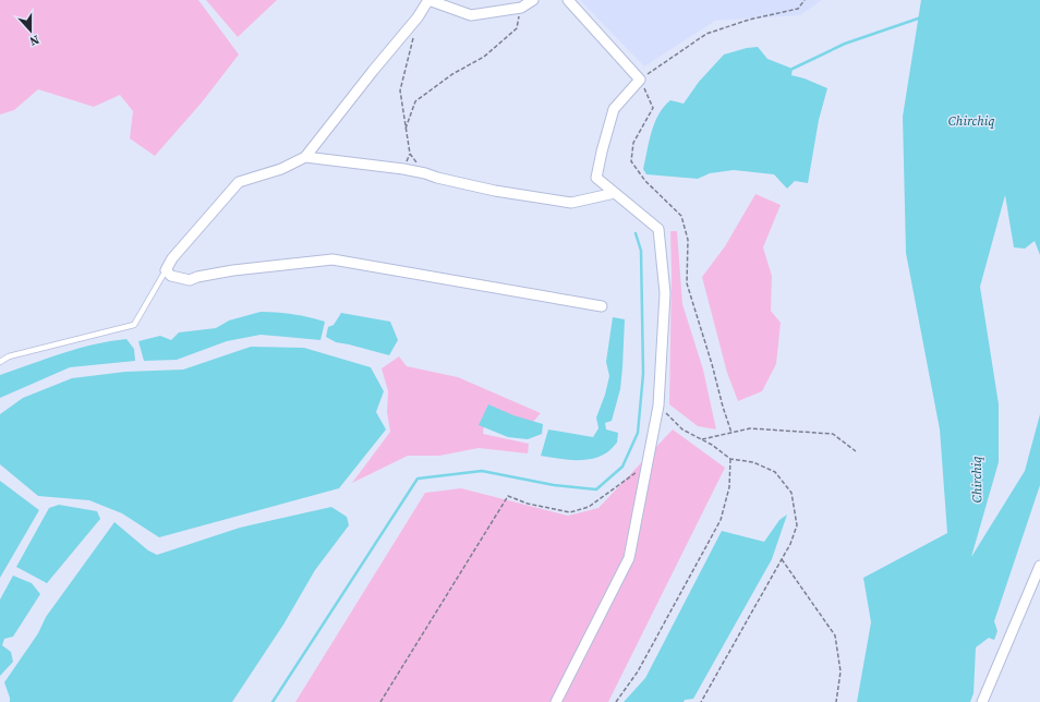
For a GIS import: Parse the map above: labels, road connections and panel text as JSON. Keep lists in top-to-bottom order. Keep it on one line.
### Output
{"water":["Chirchiq"],"north":"bottom"}
